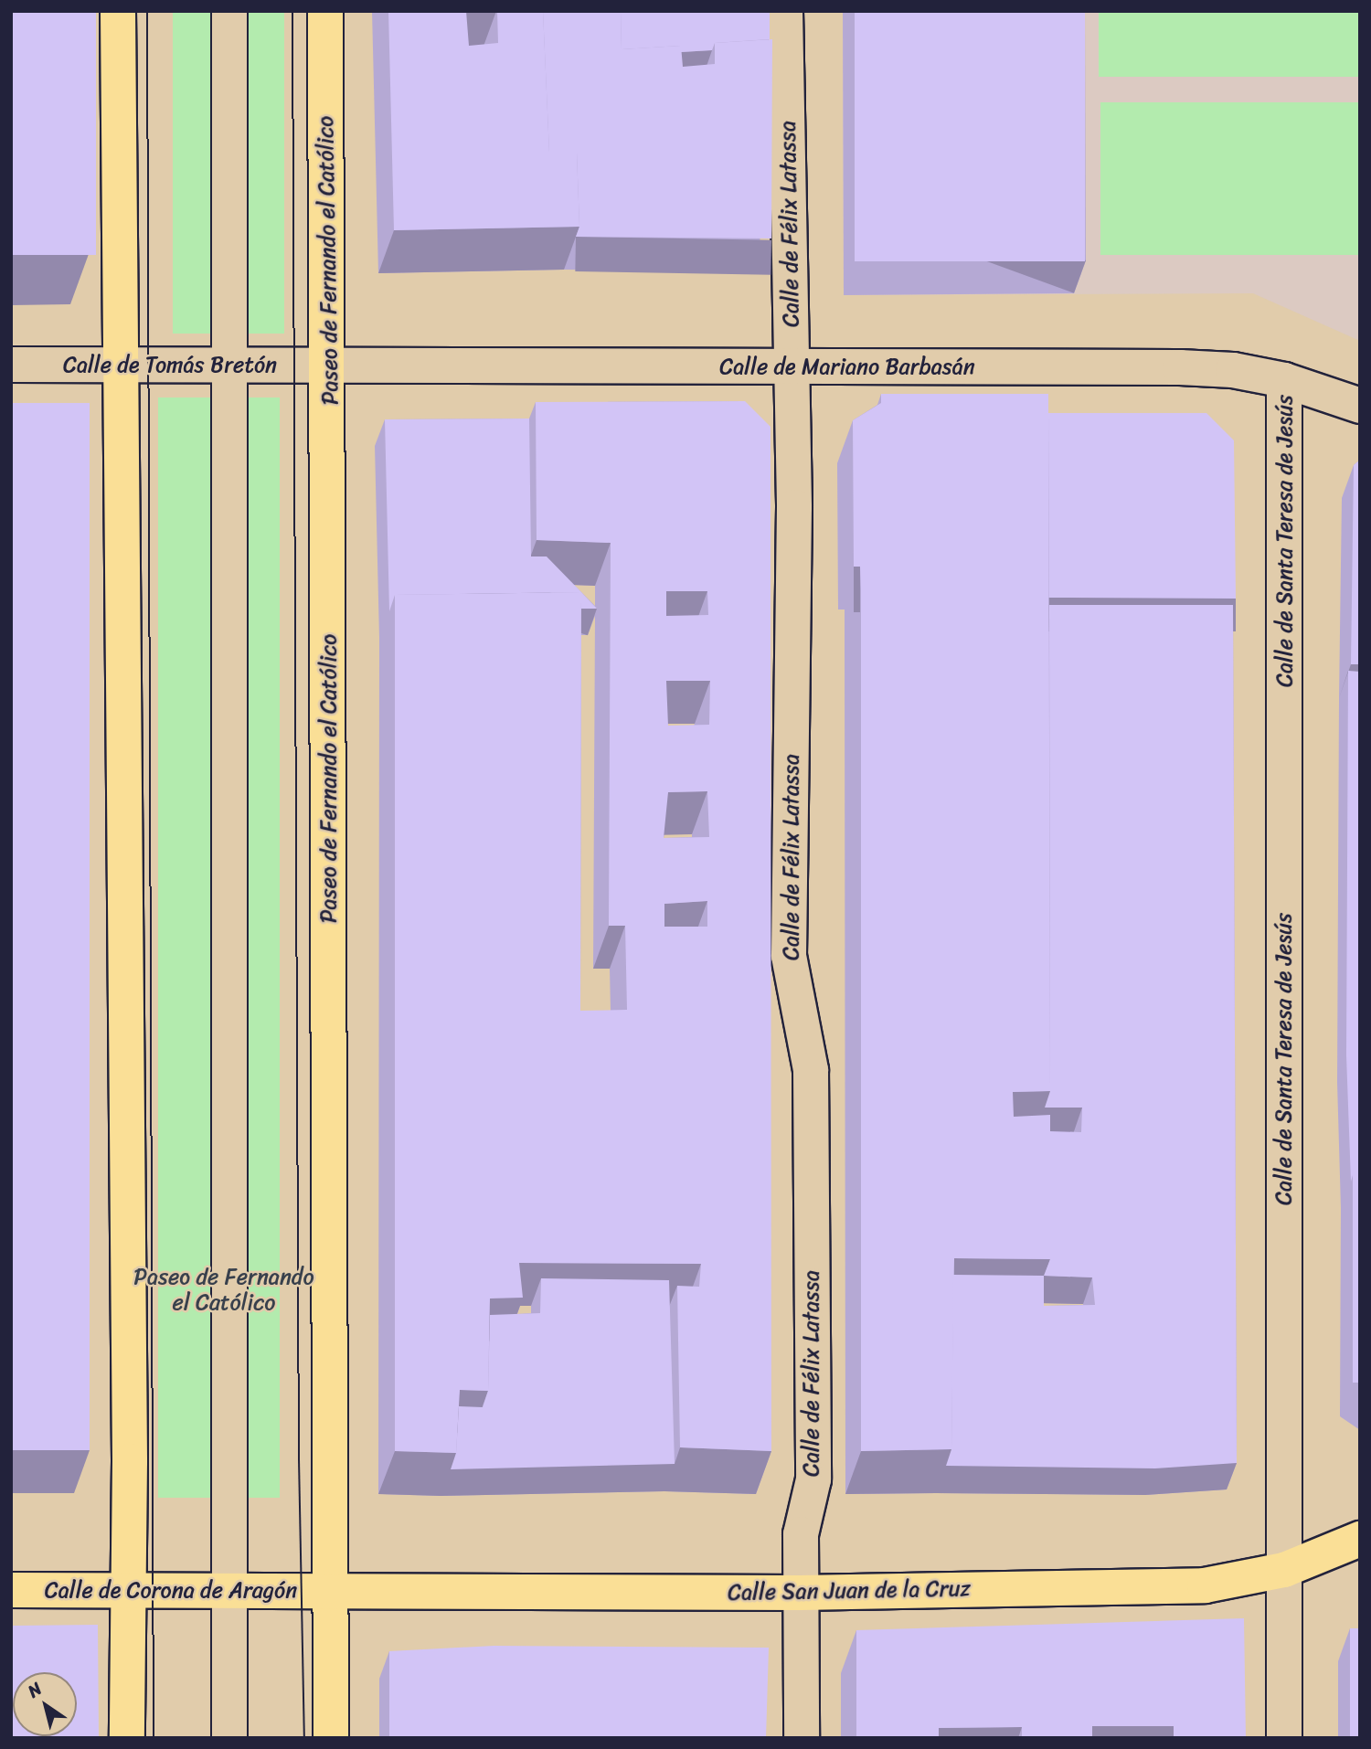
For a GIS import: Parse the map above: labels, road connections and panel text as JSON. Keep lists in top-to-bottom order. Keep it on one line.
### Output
{"streets":{"main road":["Paseo de Fernando el Católico","Calle de Corona de Aragón","Calle San Juan de la Cruz"],"street":["Calle de Félix Latassa","Calle de Tomás Bretón","Calle de Mariano Barbasán","Calle de Santa Teresa de Jesús"]},"crossings":[["Calle de Félix Latassa","Calle de Mariano Barbasán"],["Calle de Félix Latassa","Calle San Juan de la Cruz"],["Paseo de Fernando el Católico","Calle de Tomás Bretón"],["Paseo de Fernando el Católico","Calle de Mariano Barbasán"],["Paseo de Fernando el Católico","Calle de Corona de Aragón"],["Paseo de Fernando el Católico","Calle San Juan de la Cruz"],["Calle de Tomás Bretón","Calle de Mariano Barbasán"],["Calle de Mariano Barbasán","Calle de Santa Teresa de Jesús"],["Calle de Santa Teresa de Jesús","Calle San Juan de la Cruz"],["Calle de Corona de Aragón","Calle San Juan de la Cruz"]],"parks":["Paseo de Fernando el Católico"],"north":"top left"}
